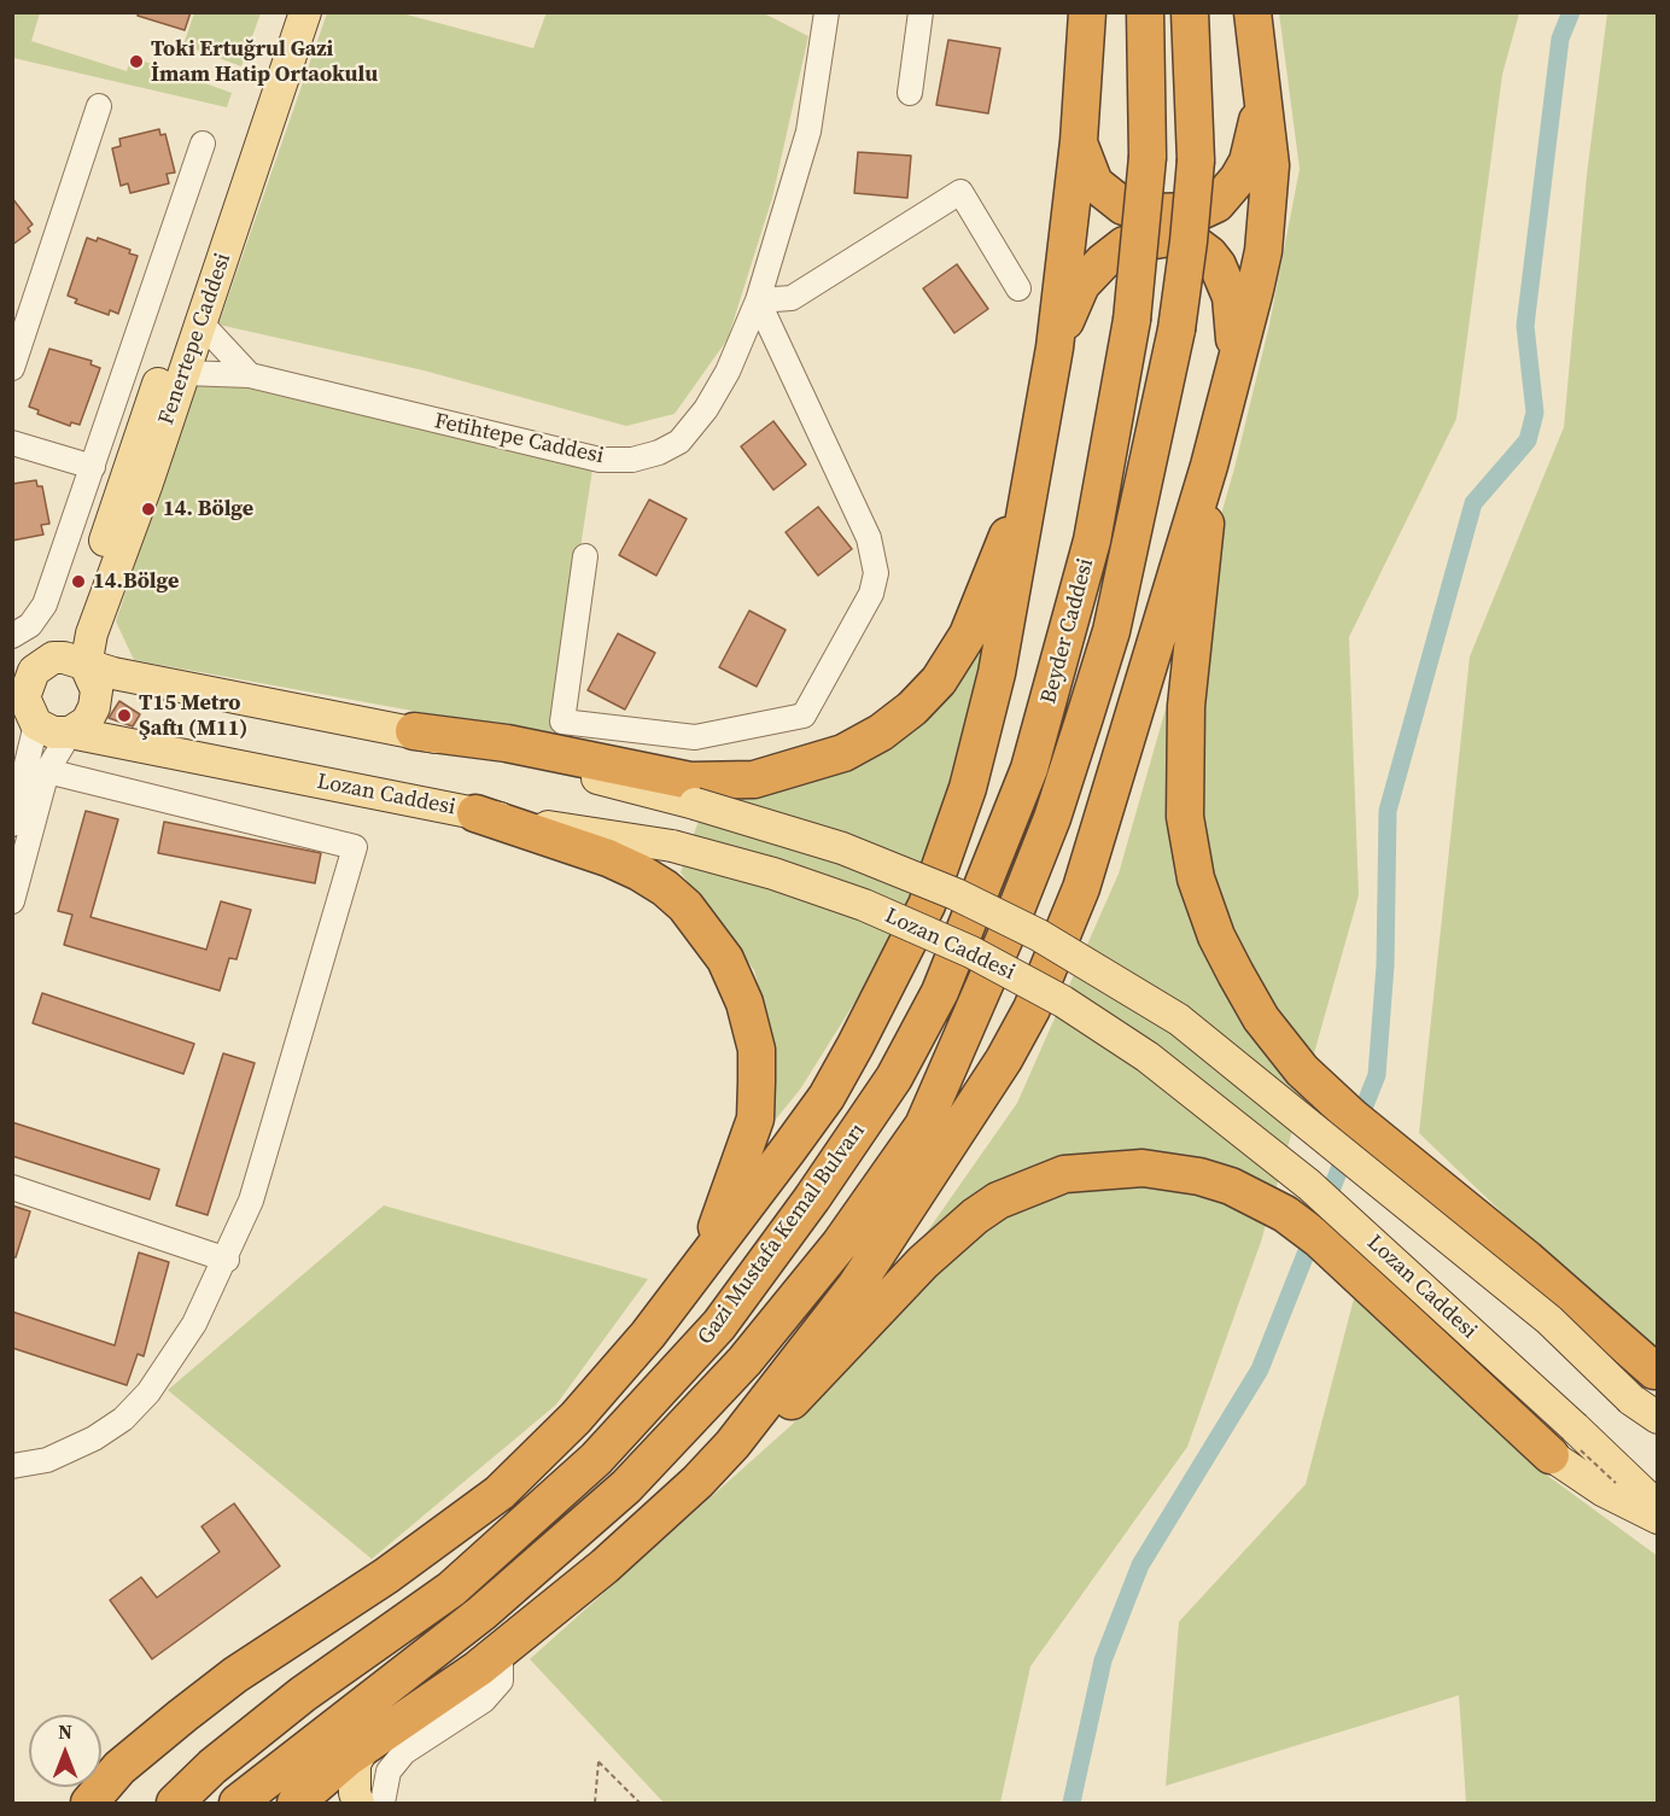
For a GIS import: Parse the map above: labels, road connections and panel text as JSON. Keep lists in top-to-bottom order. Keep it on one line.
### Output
{"streets":{"highway":["Beyder Caddesi","Gazi Mustafa Kemal Bulvarı"],"main road":["Fenertepe Caddesi","Lozan Caddesi"],"street":["Fetihtepe Caddesi"]},"crossings":[["Fenertepe Caddesi","Fetihtepe Caddesi"],["Fenertepe Caddesi","Lozan Caddesi"],["Beyder Caddesi","Gazi Mustafa Kemal Bulvarı"]],"places":["Toki Ertuğrul Gazi İmam Hatip Ortaokulu","14. Bölge","14.Bölge","T15 Metro Şaftı (M11)"],"north":"top"}
